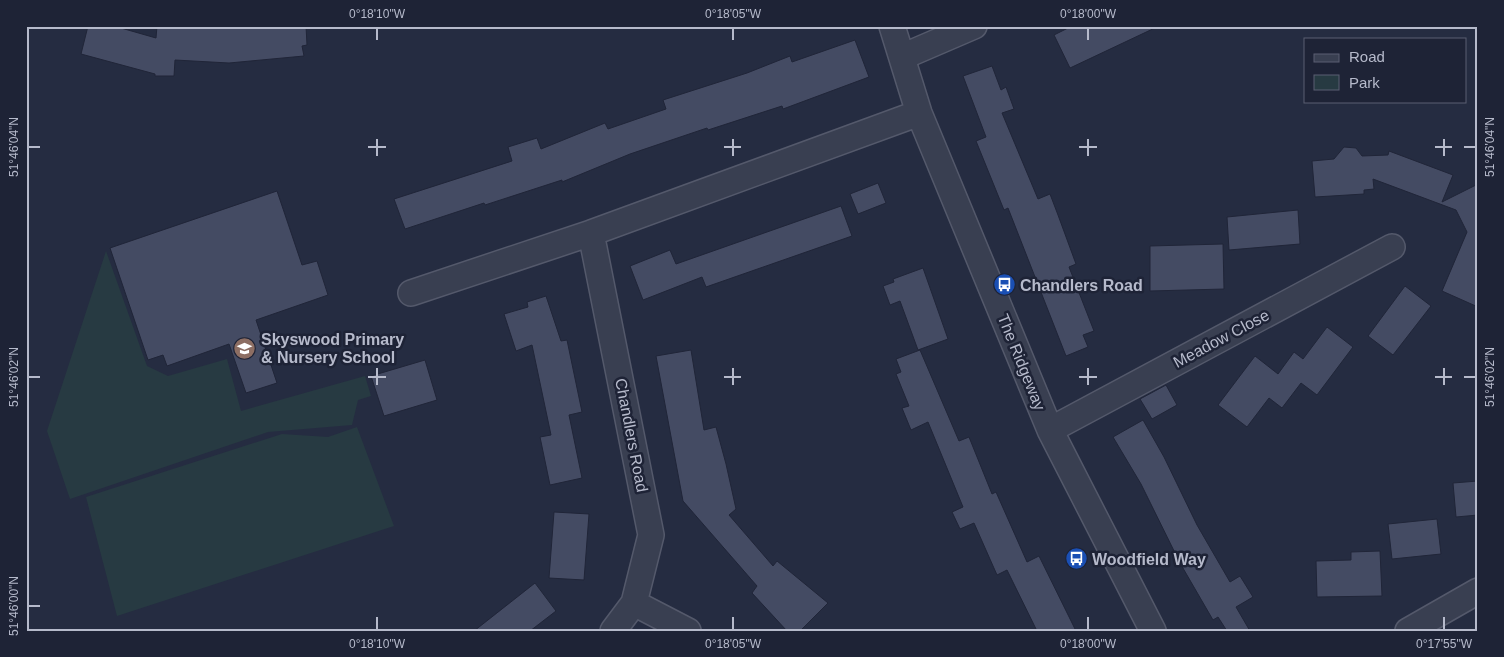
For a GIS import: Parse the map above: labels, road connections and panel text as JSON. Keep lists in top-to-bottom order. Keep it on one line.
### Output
{"streets":{"street":["Meadow Close","The Ridgeway","Chandlers Road"]},"crossings":[["Meadow Close","The Ridgeway"]],"places":{"bus stop":["Chandlers Road","Woodfield Way"],"school or university":["Skyswood Primary & Nursery School"]},"legend":["Road","Park"],"coordinates":["0°18'10\"W","0°18'05\"W","0°18'00\"W","51°46'04\"N","51°46'02\"N","51°46'00\"N","0°17'55\"W"]}
